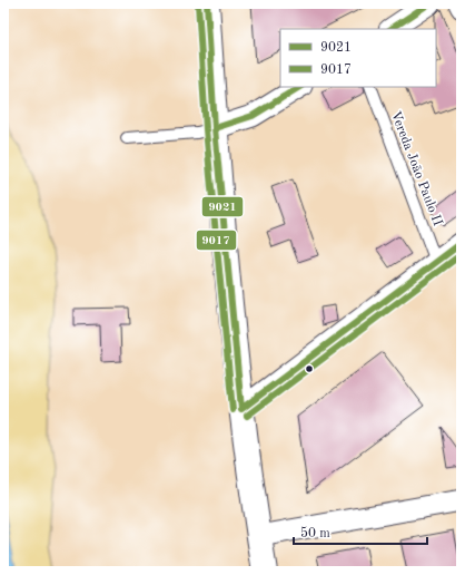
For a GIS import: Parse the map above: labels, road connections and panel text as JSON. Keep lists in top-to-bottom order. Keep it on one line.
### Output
{"streets":{"lane":["Vereda João Paulo II"]},"lines":["transit line 9021","transit line 9017"],"legend":["9021","9017"],"scale_bar":"50 m"}
